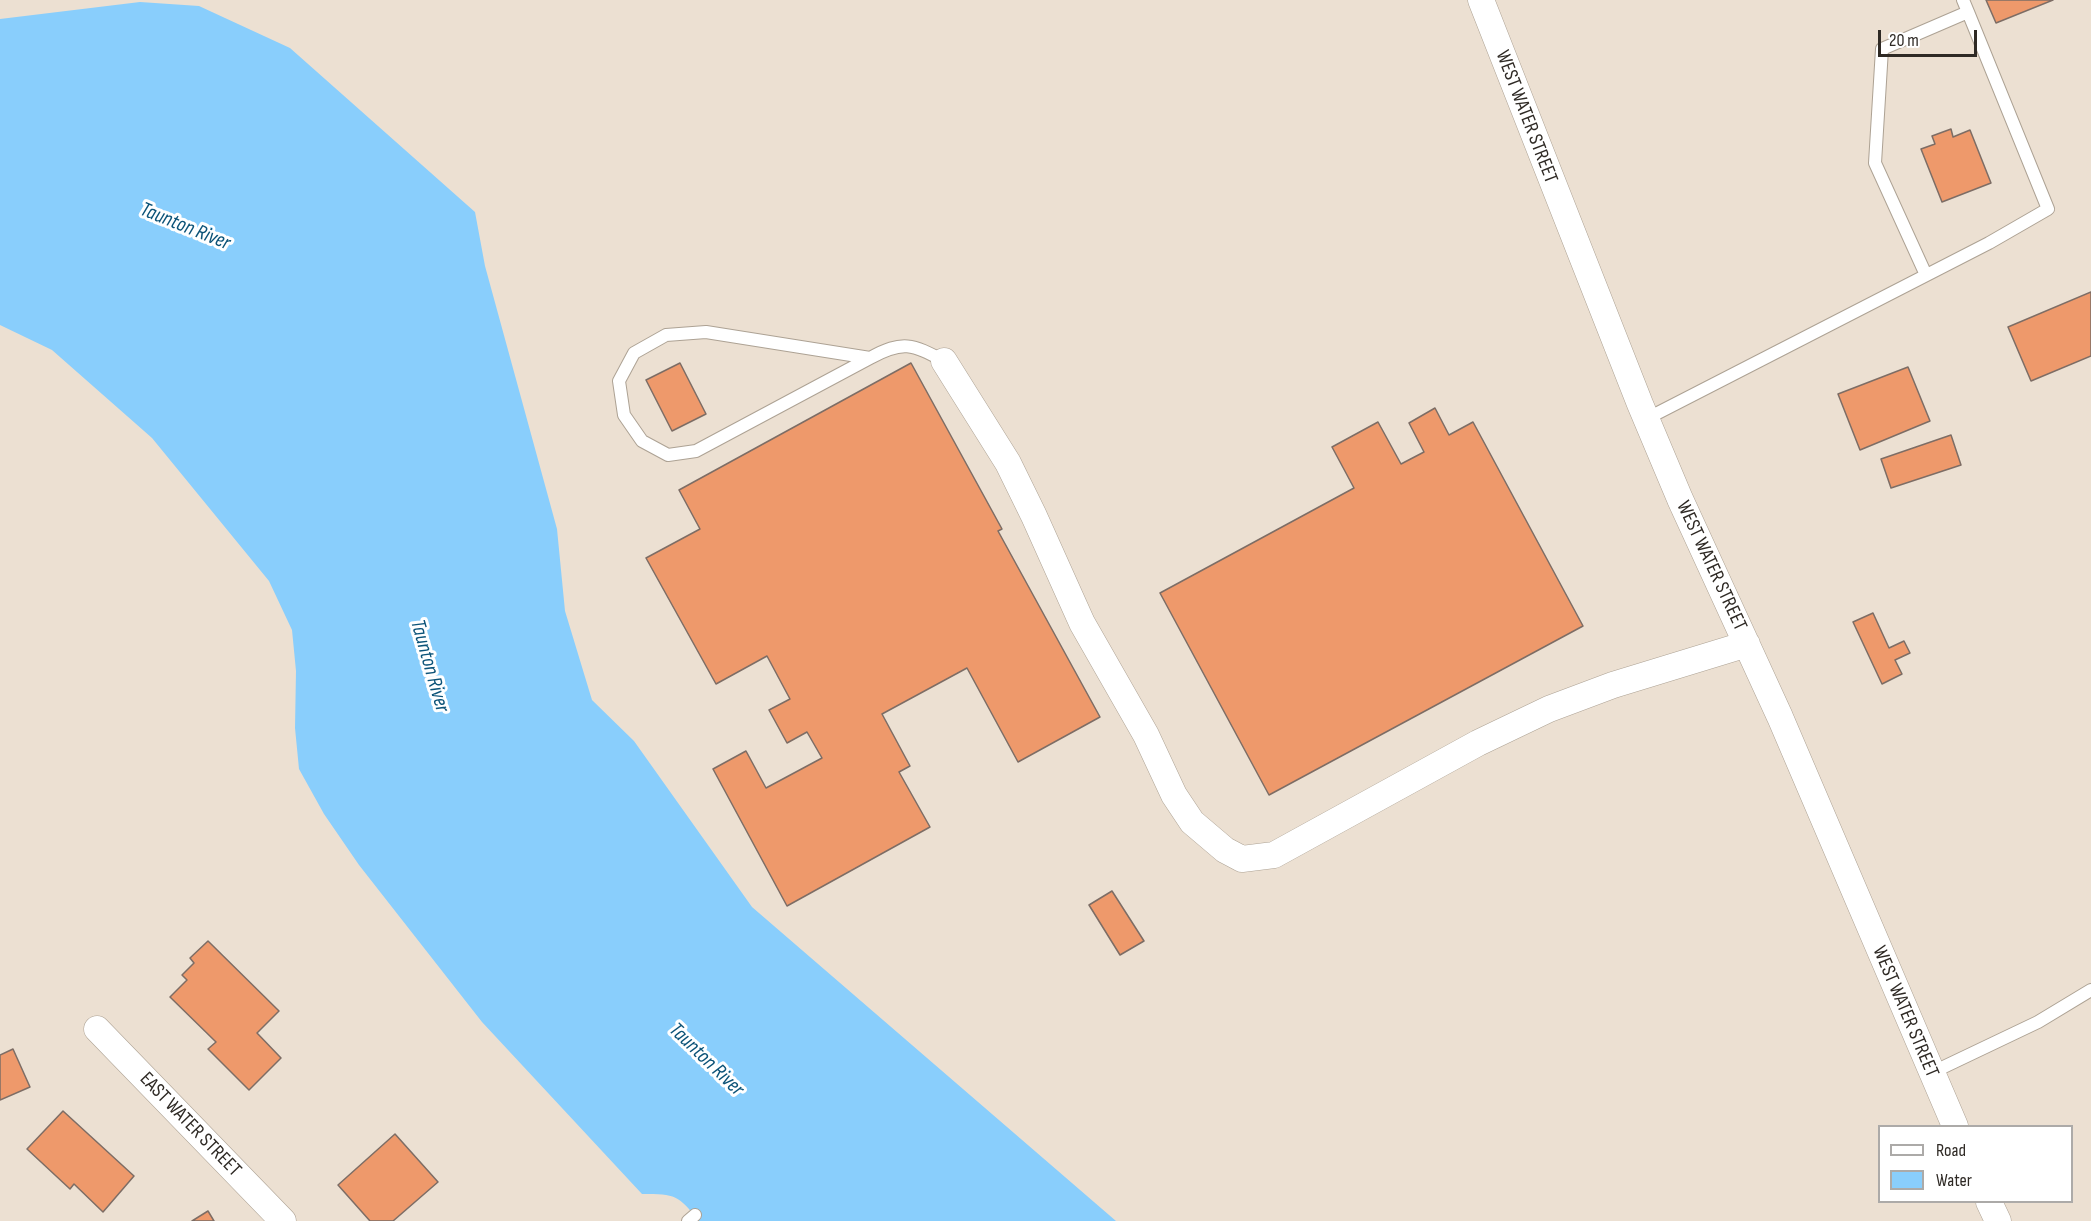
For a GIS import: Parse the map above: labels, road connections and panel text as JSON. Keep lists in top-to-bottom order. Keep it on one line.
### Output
{"streets":{"street":["WEST WATER STREET","EAST WATER STREET"]},"water":["Taunton River"],"legend":["Road","Water"],"scale_bar":"20 m"}
